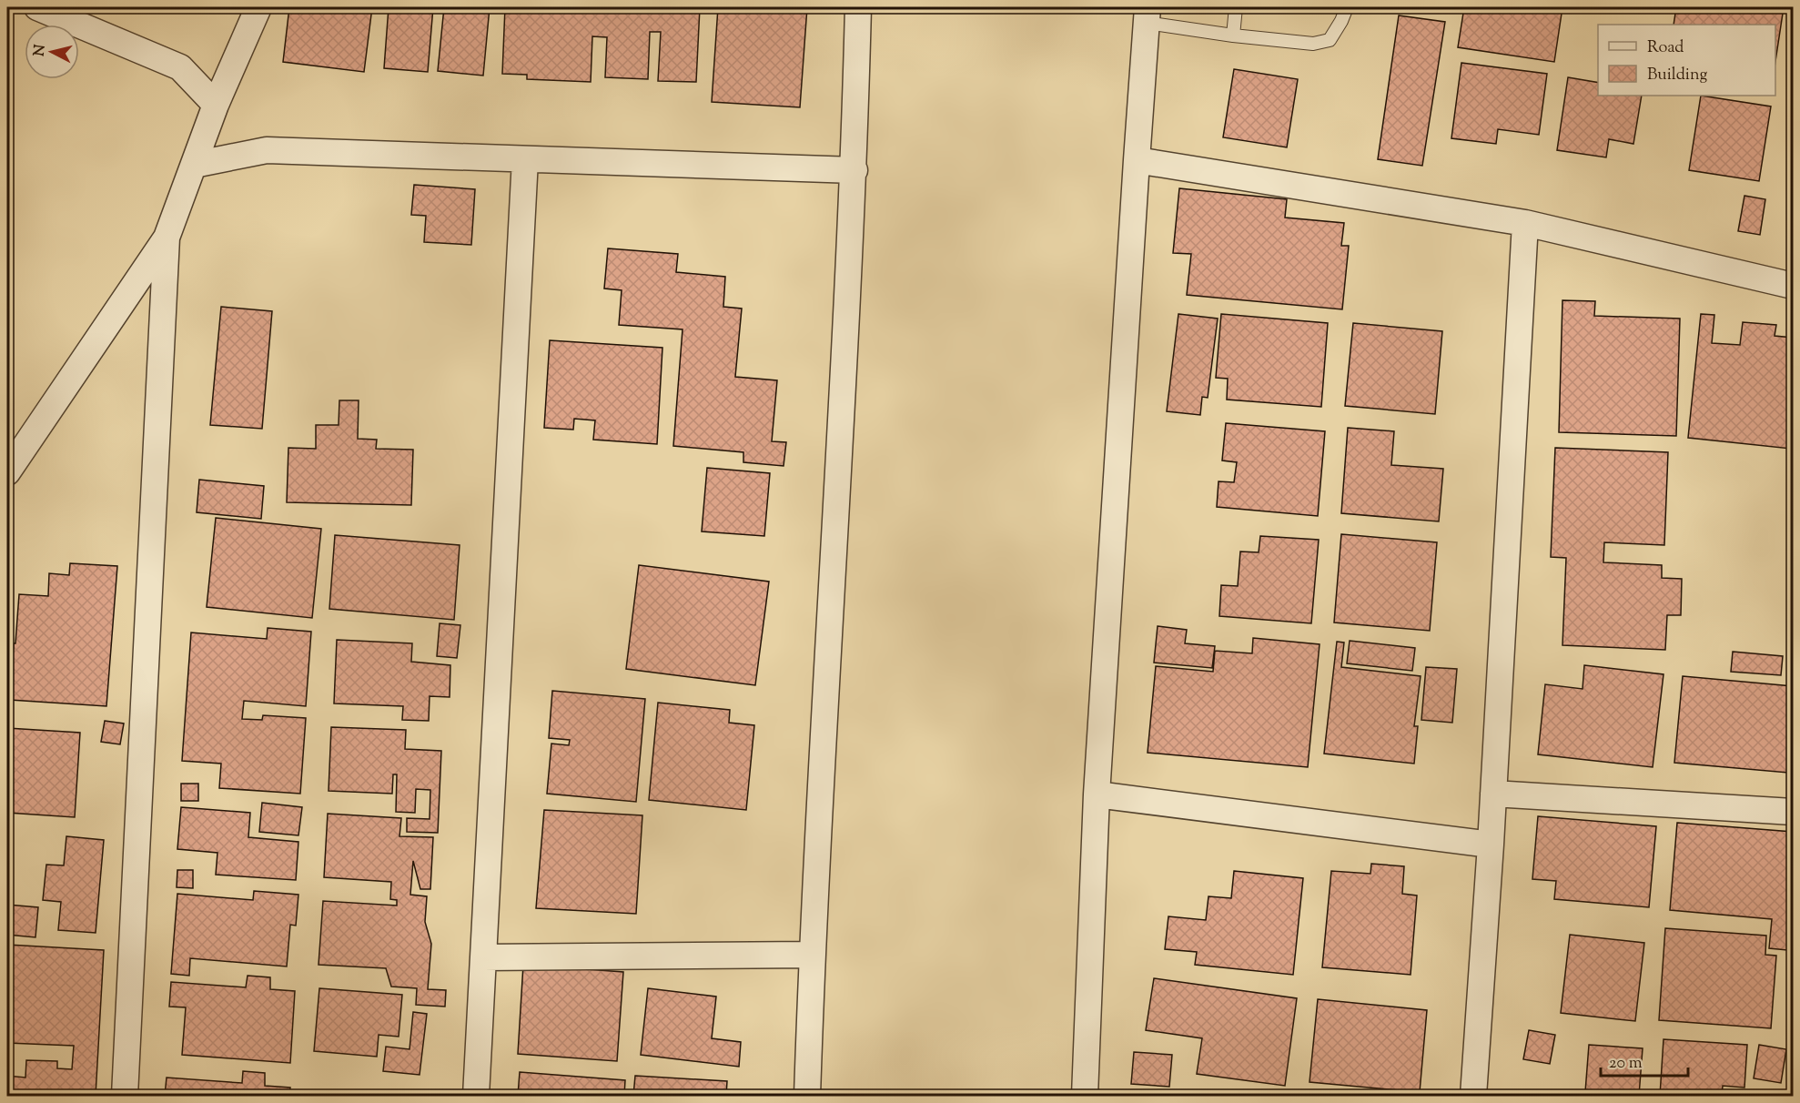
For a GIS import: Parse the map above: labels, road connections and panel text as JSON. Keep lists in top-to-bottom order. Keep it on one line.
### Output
{"legend":["Road","Building"],"scale_bar":"20 m","north":"left"}
